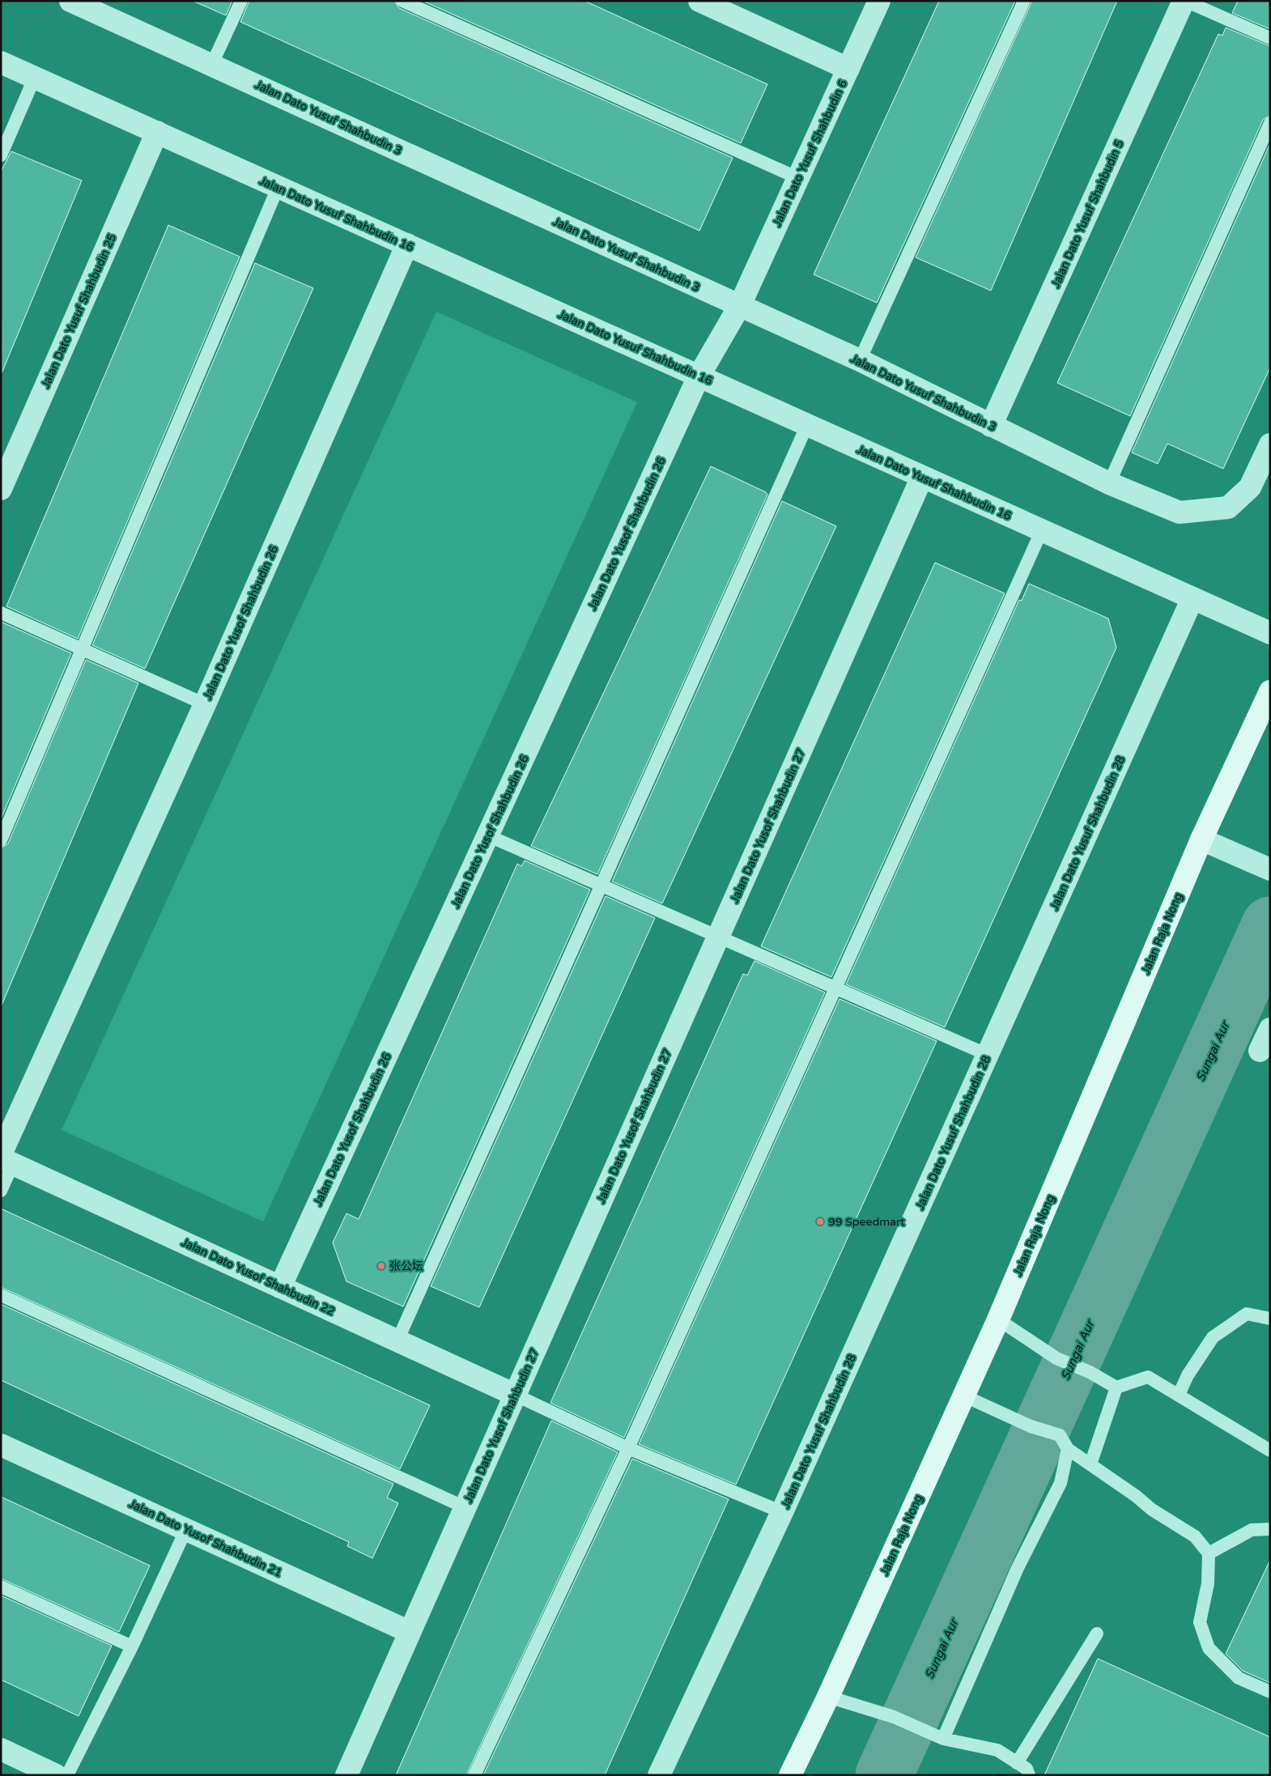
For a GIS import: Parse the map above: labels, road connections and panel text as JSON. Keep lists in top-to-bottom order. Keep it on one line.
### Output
{"streets":{"main road":["Jalan Raja Nong"],"street":["Jalan Dato Yusuf Shahbudin 3","Jalan Dato Yusuf Shahbudin 6","Jalan Dato Yusuf Shahbudin 16","Jalan Dato Yusuf Shahbudin 5","Jalan Dato Yusuf Shahbudin 25","Jalan Dato Yusof Shahbudin 26","Jalan Dato Yusof Shahbudin 27","Jalan Dato Yusuf Shahbudin 28","Jalan Dato Yusof Shahbudin 22","Jalan Dato Yusof Shahbudin 21"]},"crossings":[["Jalan Dato Yusuf Shahbudin 3","Jalan Dato Yusuf Shahbudin 6"],["Jalan Dato Yusuf Shahbudin 3","Jalan Dato Yusuf Shahbudin 5"],["Jalan Dato Yusuf Shahbudin 6","Jalan Dato Yusuf Shahbudin 16"],["Jalan Dato Yusuf Shahbudin 6","Jalan Dato Yusof Shahbudin 26"],["Jalan Dato Yusuf Shahbudin 16","Jalan Dato Yusuf Shahbudin 25"],["Jalan Dato Yusuf Shahbudin 16","Jalan Dato Yusof Shahbudin 26"],["Jalan Dato Yusuf Shahbudin 16","Jalan Dato Yusof Shahbudin 27"],["Jalan Dato Yusuf Shahbudin 16","Jalan Dato Yusuf Shahbudin 28"],["Jalan Dato Yusof Shahbudin 26","Jalan Dato Yusof Shahbudin 22"],["Jalan Dato Yusof Shahbudin 27","Jalan Dato Yusof Shahbudin 22"],["Jalan Dato Yusof Shahbudin 27","Jalan Dato Yusof Shahbudin 21"]],"water":["Sungai Aur"],"places":["99 Speedmart","张公坛"]}
